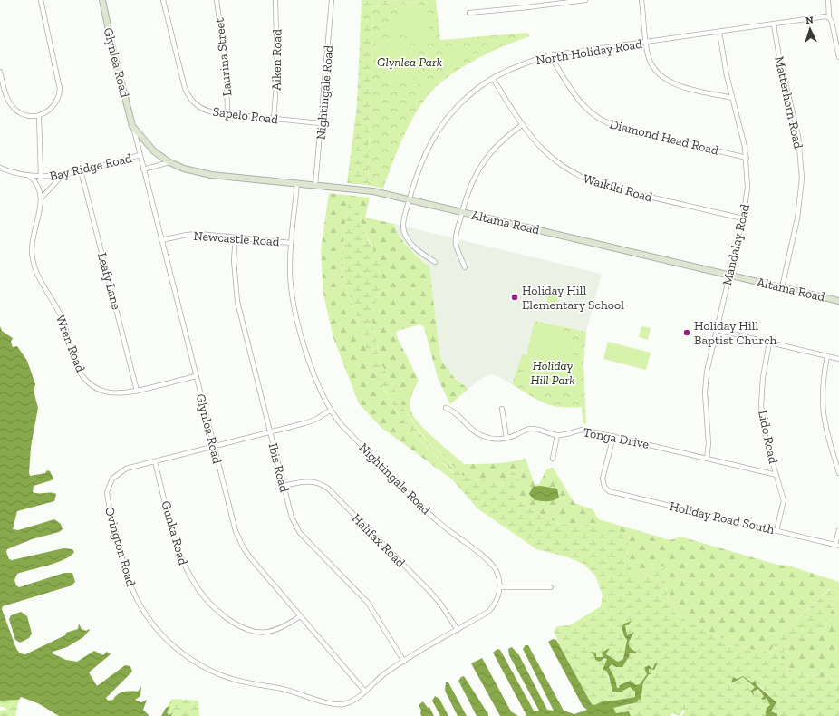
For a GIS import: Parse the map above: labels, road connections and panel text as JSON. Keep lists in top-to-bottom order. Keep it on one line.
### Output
{"streets":{"street":["North Holiday Road","Laurina Street","Aiken Road","Glynlea Road","Nightingale Road","Matterhorn Road","Sapelo Road","Diamond Head Road","Bay Ridge Road","Waikiki Road","Altama Road","Newcastle Road","Mandalay Road","Leafy Lane","Wren Road","Lido Road","Tonga Drive","Ibis Road","Holiday Road South","Gunka Road","Halifax Road","Ovington Road"]},"crossings":[["North Holiday Road","Matterhorn Road"],["North Holiday Road","Diamond Head Road"],["North Holiday Road","Waikiki Road"],["North Holiday Road","Altama Road"],["North Holiday Road","Mandalay Road"],["Laurina Street","Sapelo Road"],["Aiken Road","Sapelo Road"],["Glynlea Road","Bay Ridge Road"],["Glynlea Road","Altama Road"],["Glynlea Road","Newcastle Road"],["Glynlea Road","Wren Road"],["Glynlea Road","Gunka Road"],["Glynlea Road","Ovington Road"],["Nightingale Road","Sapelo Road"],["Nightingale Road","Altama Road"],["Nightingale Road","Newcastle Road"],["Nightingale Road","Ovington Road"],["Matterhorn Road","Altama Road"],["Diamond Head Road","Mandalay Road"],["Bay Ridge Road","Leafy Lane"],["Waikiki Road","Mandalay Road"],["Altama Road","Mandalay Road"],["Newcastle Road","Ibis Road"],["Mandalay Road","Tonga Drive"],["Leafy Lane","Wren Road"],["Lido Road","Tonga Drive"],["Lido Road","Holiday Road South"],["Tonga Drive","Holiday Road South"],["Ibis Road","Halifax Road"],["Ibis Road","Ovington Road"],["Gunka Road","Ovington Road"]],"parks":["Glynlea Park","Holiday Hill Park"],"places":["Holiday Hill Elementary School","Holiday Hill Baptist Church"],"north":"top"}
